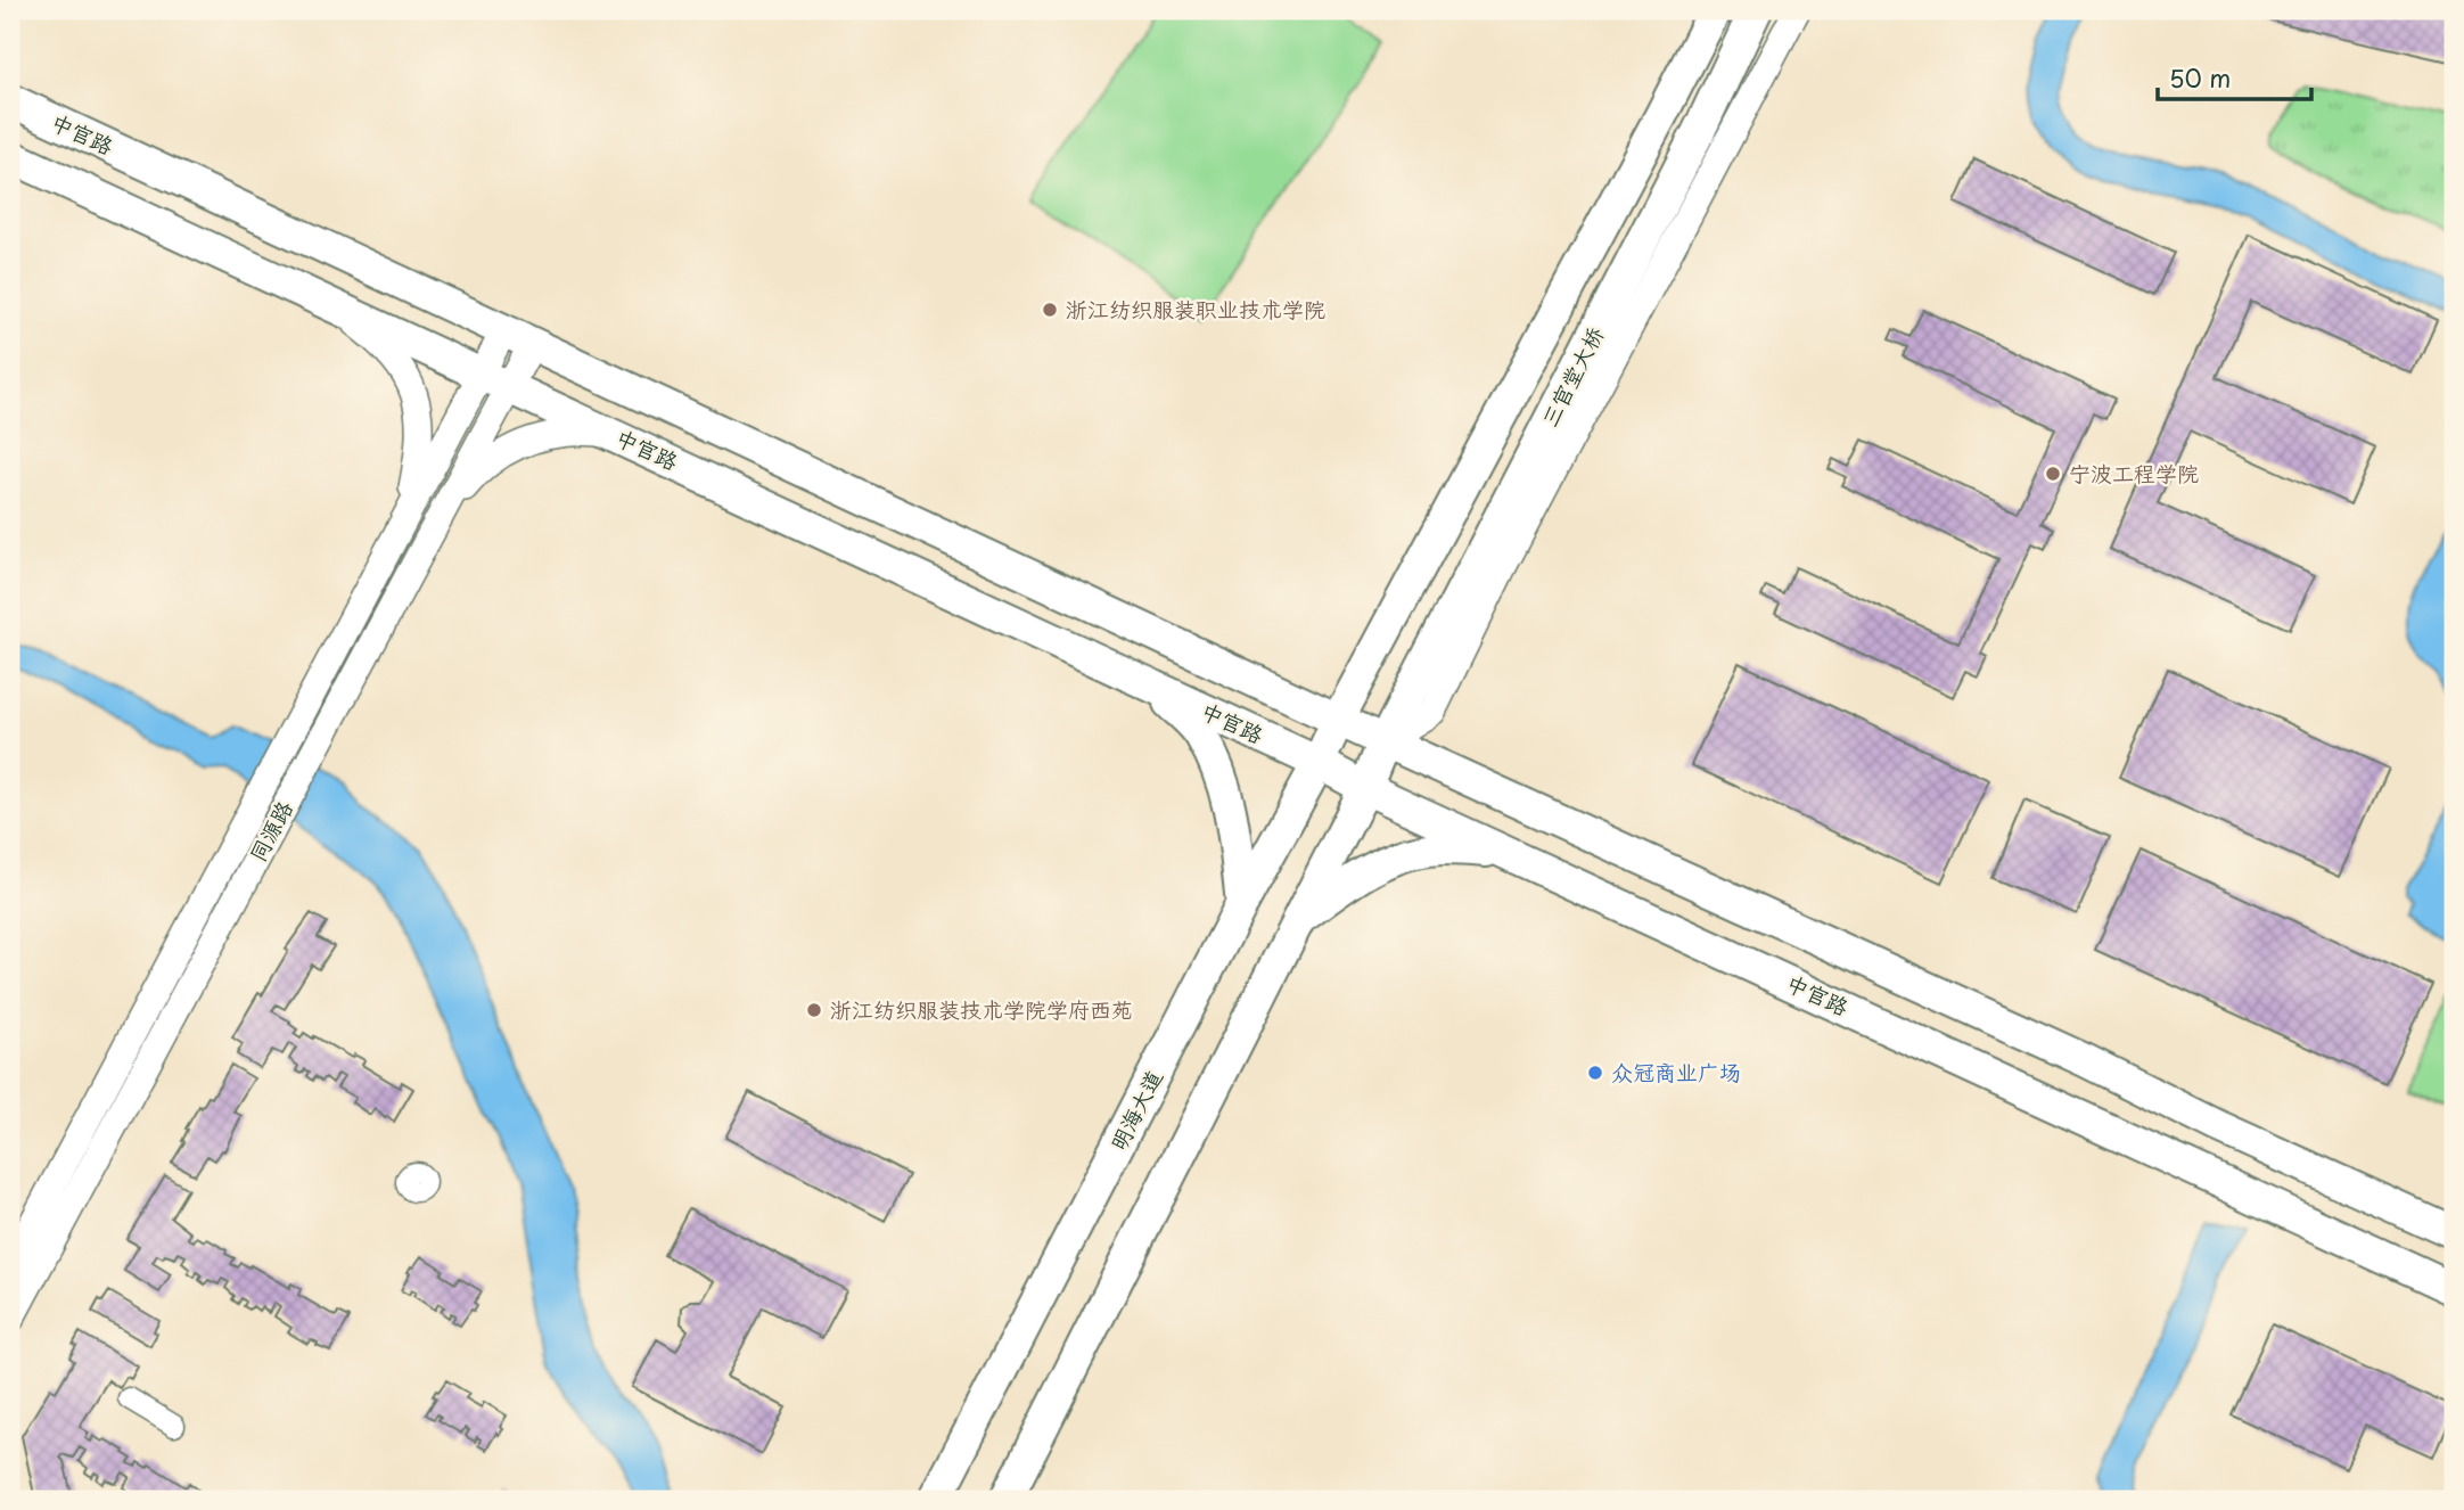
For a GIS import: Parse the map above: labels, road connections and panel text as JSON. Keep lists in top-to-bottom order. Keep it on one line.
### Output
{"streets":{"main road":["中官路","三官堂大桥","明海大道"],"street":["同源路"]},"crossings":[["中官路","三官堂大桥"],["中官路","同源路"],["中官路","明海大道"],["三官堂大桥","明海大道"]],"places":["浙江纺织服装职业技术学院","宁波工程学院","浙江纺织服装技术学院学府西苑","众冠商业广场"],"scale_bar":"50 m"}
